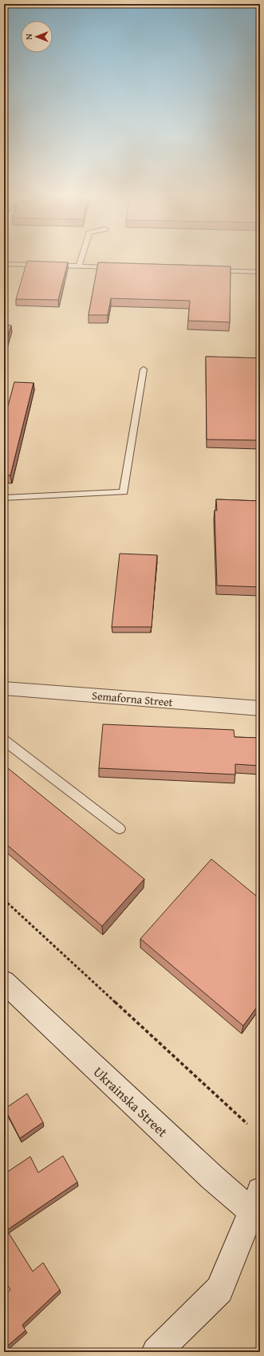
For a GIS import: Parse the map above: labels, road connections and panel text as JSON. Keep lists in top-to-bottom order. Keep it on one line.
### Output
{"streets":{"street":["Semaforna Street","Ukrainska Street"]},"north":"left"}
